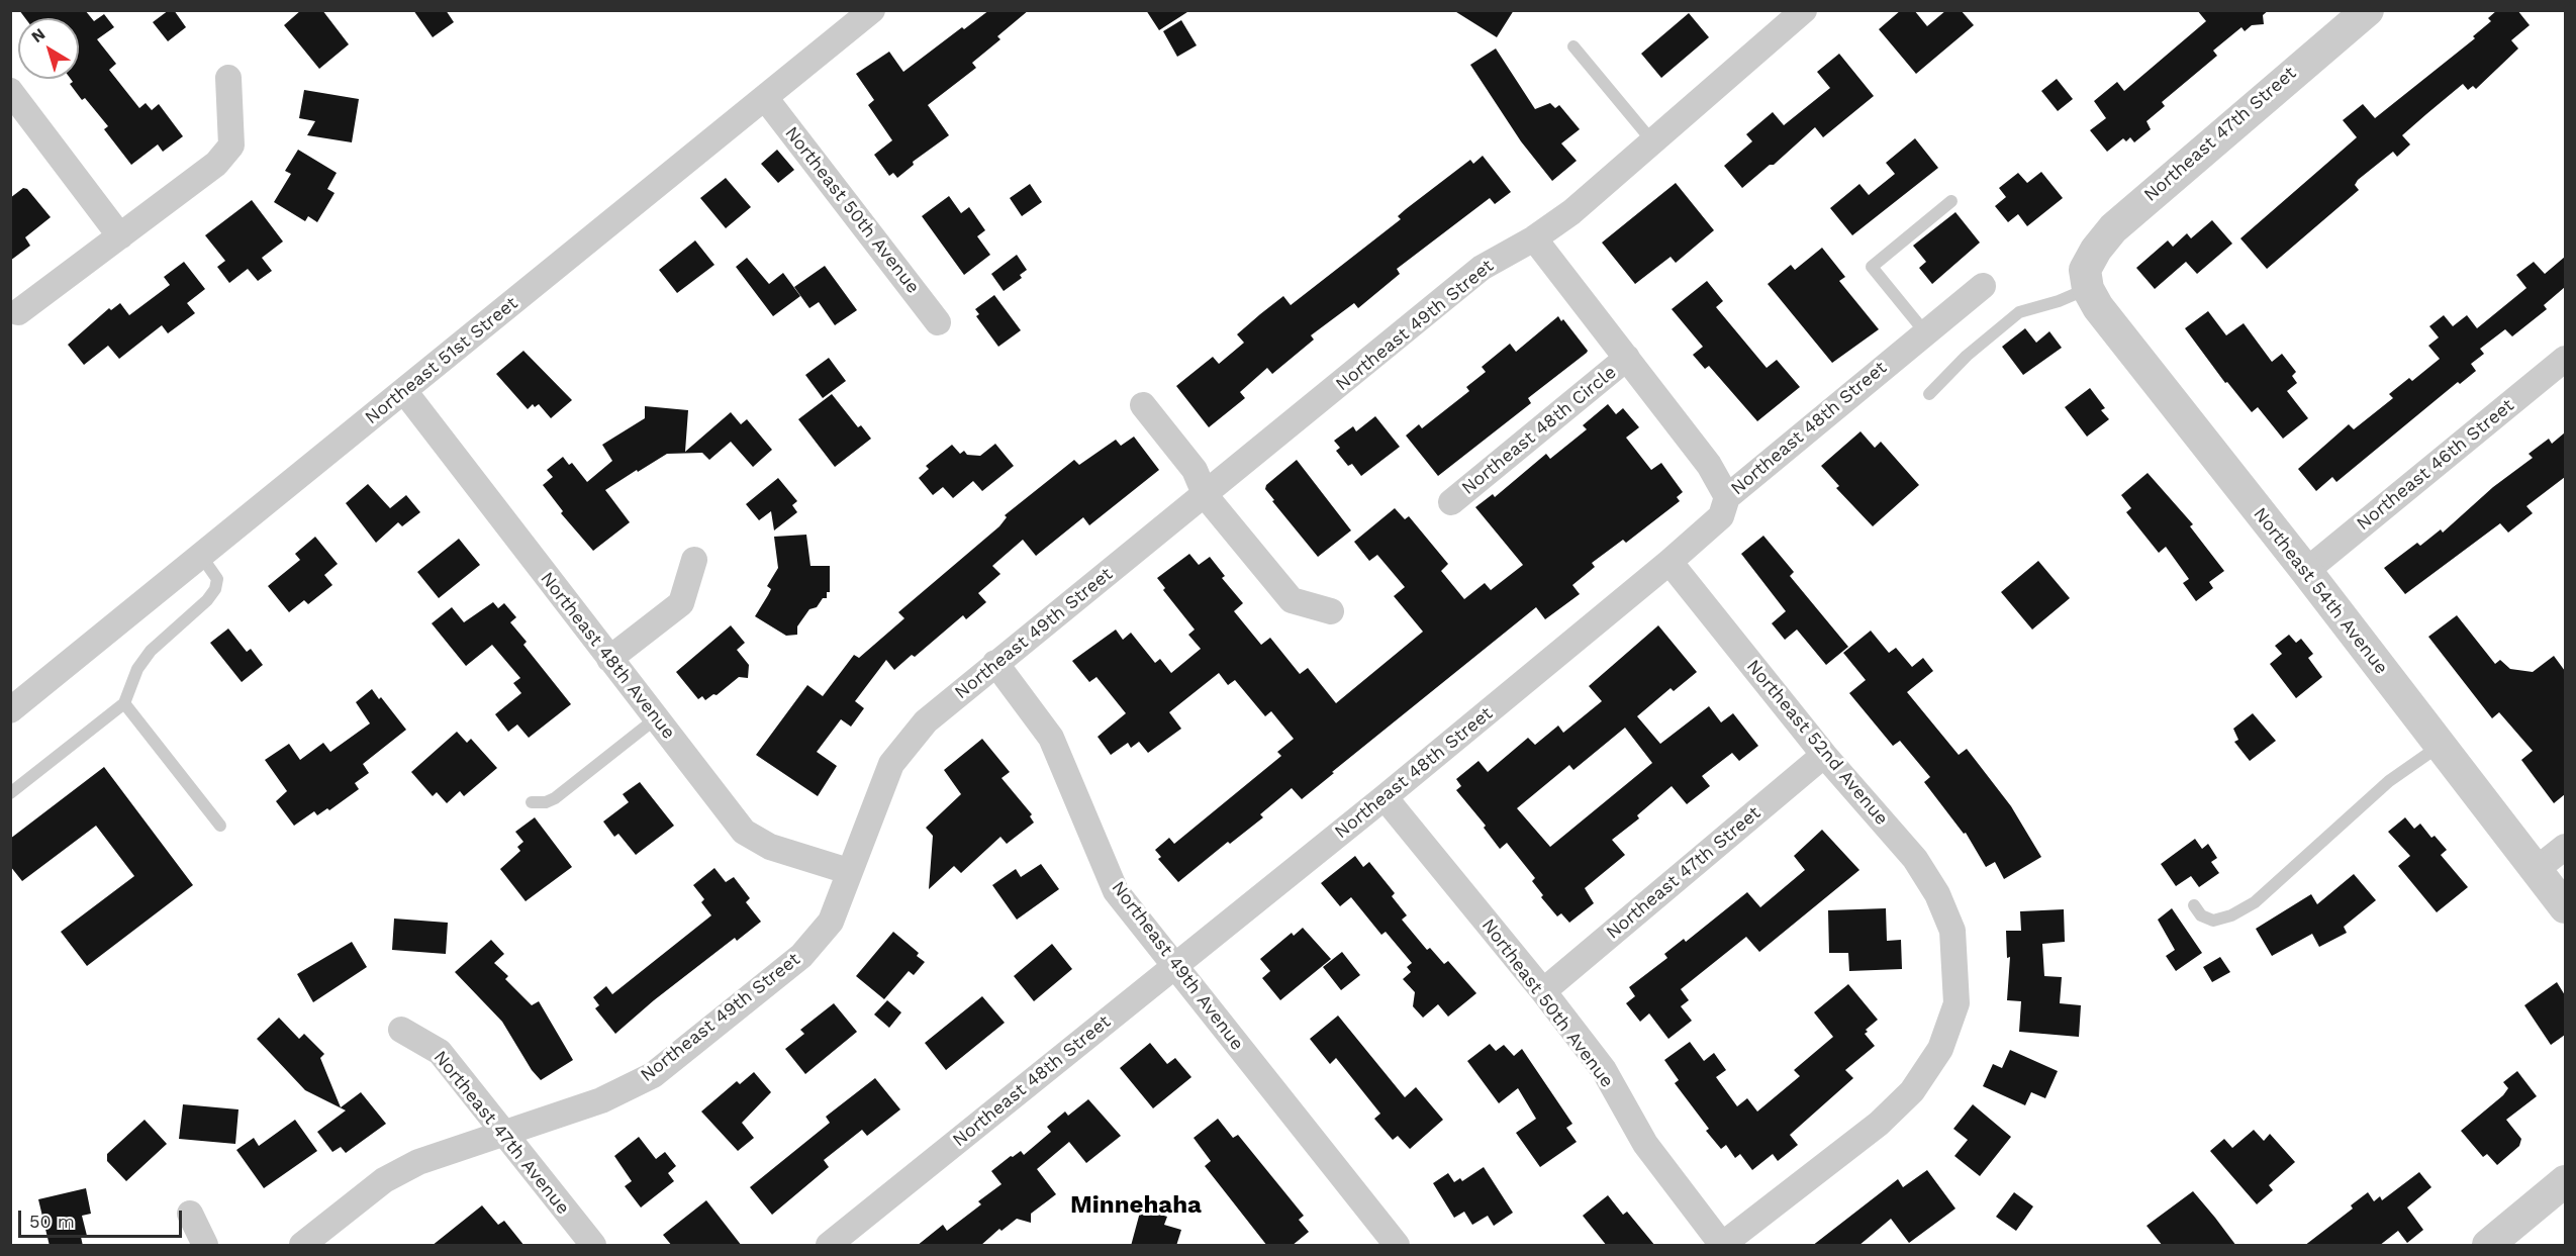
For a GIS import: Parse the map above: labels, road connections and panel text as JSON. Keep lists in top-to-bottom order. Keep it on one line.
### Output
{"streets":{"street":["Northeast 47th Street","Northeast 50th Avenue","Northeast 49th Street","Northeast 51st Street","Northeast 48th Street","Northeast 48th Circle","Northeast 46th Street","Northeast 54th Avenue","Northeast 48th Avenue","Northeast 52nd Avenue","Northeast 49th Avenue","Northeast 47th Avenue"]},"crossings":[["Northeast 47th Street","Northeast 50th Avenue"],["Northeast 47th Street","Northeast 54th Avenue"],["Northeast 47th Street","Northeast 52nd Avenue"],["Northeast 50th Avenue","Northeast 51st Street"],["Northeast 50th Avenue","Northeast 48th Street"],["Northeast 50th Avenue","Northeast 52nd Avenue"],["Northeast 49th Street","Northeast 48th Avenue"],["Northeast 49th Street","Northeast 49th Avenue"],["Northeast 49th Street","Northeast 47th Avenue"],["Northeast 51st Street","Northeast 48th Avenue"],["Northeast 48th Street","Northeast 52nd Avenue"],["Northeast 48th Street","Northeast 49th Avenue"],["Northeast 46th Street","Northeast 54th Avenue"]],"districts":["Minnehaha"],"scale_bar":"50 m","north":"top left"}
